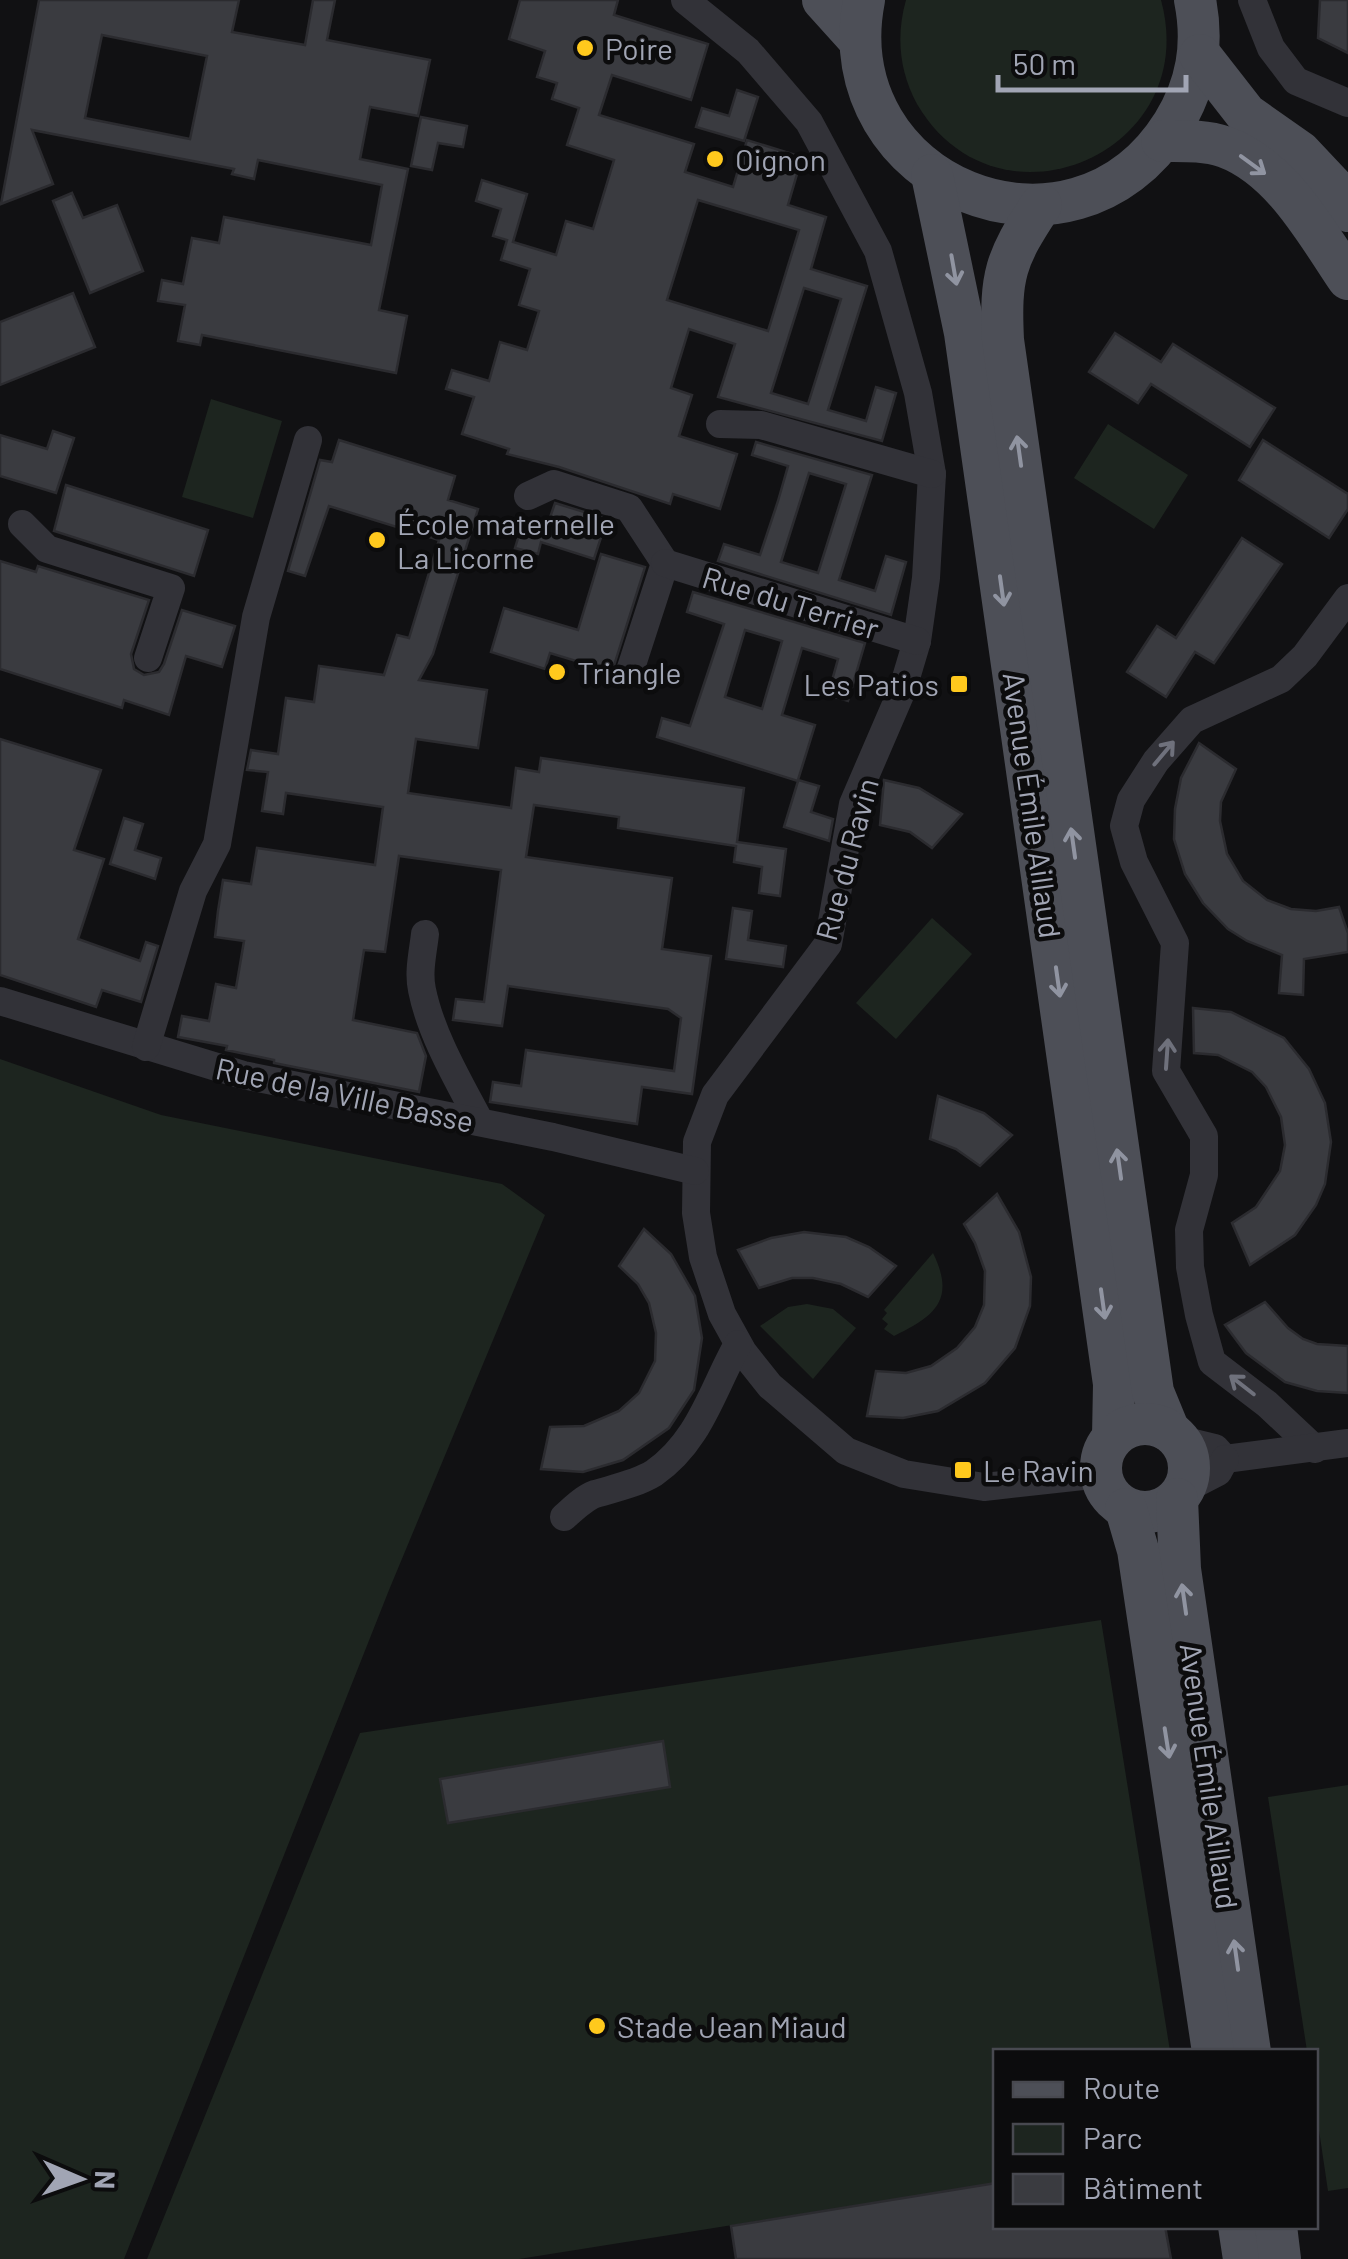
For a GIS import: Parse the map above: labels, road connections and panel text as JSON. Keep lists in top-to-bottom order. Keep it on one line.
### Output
{"streets":{"main road":["Avenue Émile Aillaud"],"street":["Rue du Terrier","Rue du Ravin","Rue de la Ville Basse"]},"crossings":[["Rue du Terrier","Rue du Ravin"],["Avenue Émile Aillaud","Rue du Ravin"],["Rue du Ravin","Rue de la Ville Basse"]],"places":{"other":["Poire","Oignon","École maternelle La Licorne","Triangle","Stade Jean Miaud"],"transit":["Les Patios","Le Ravin"]},"legend":["Route","Parc","Bâtiment"],"scale_bar":"50 m","north":"right"}
